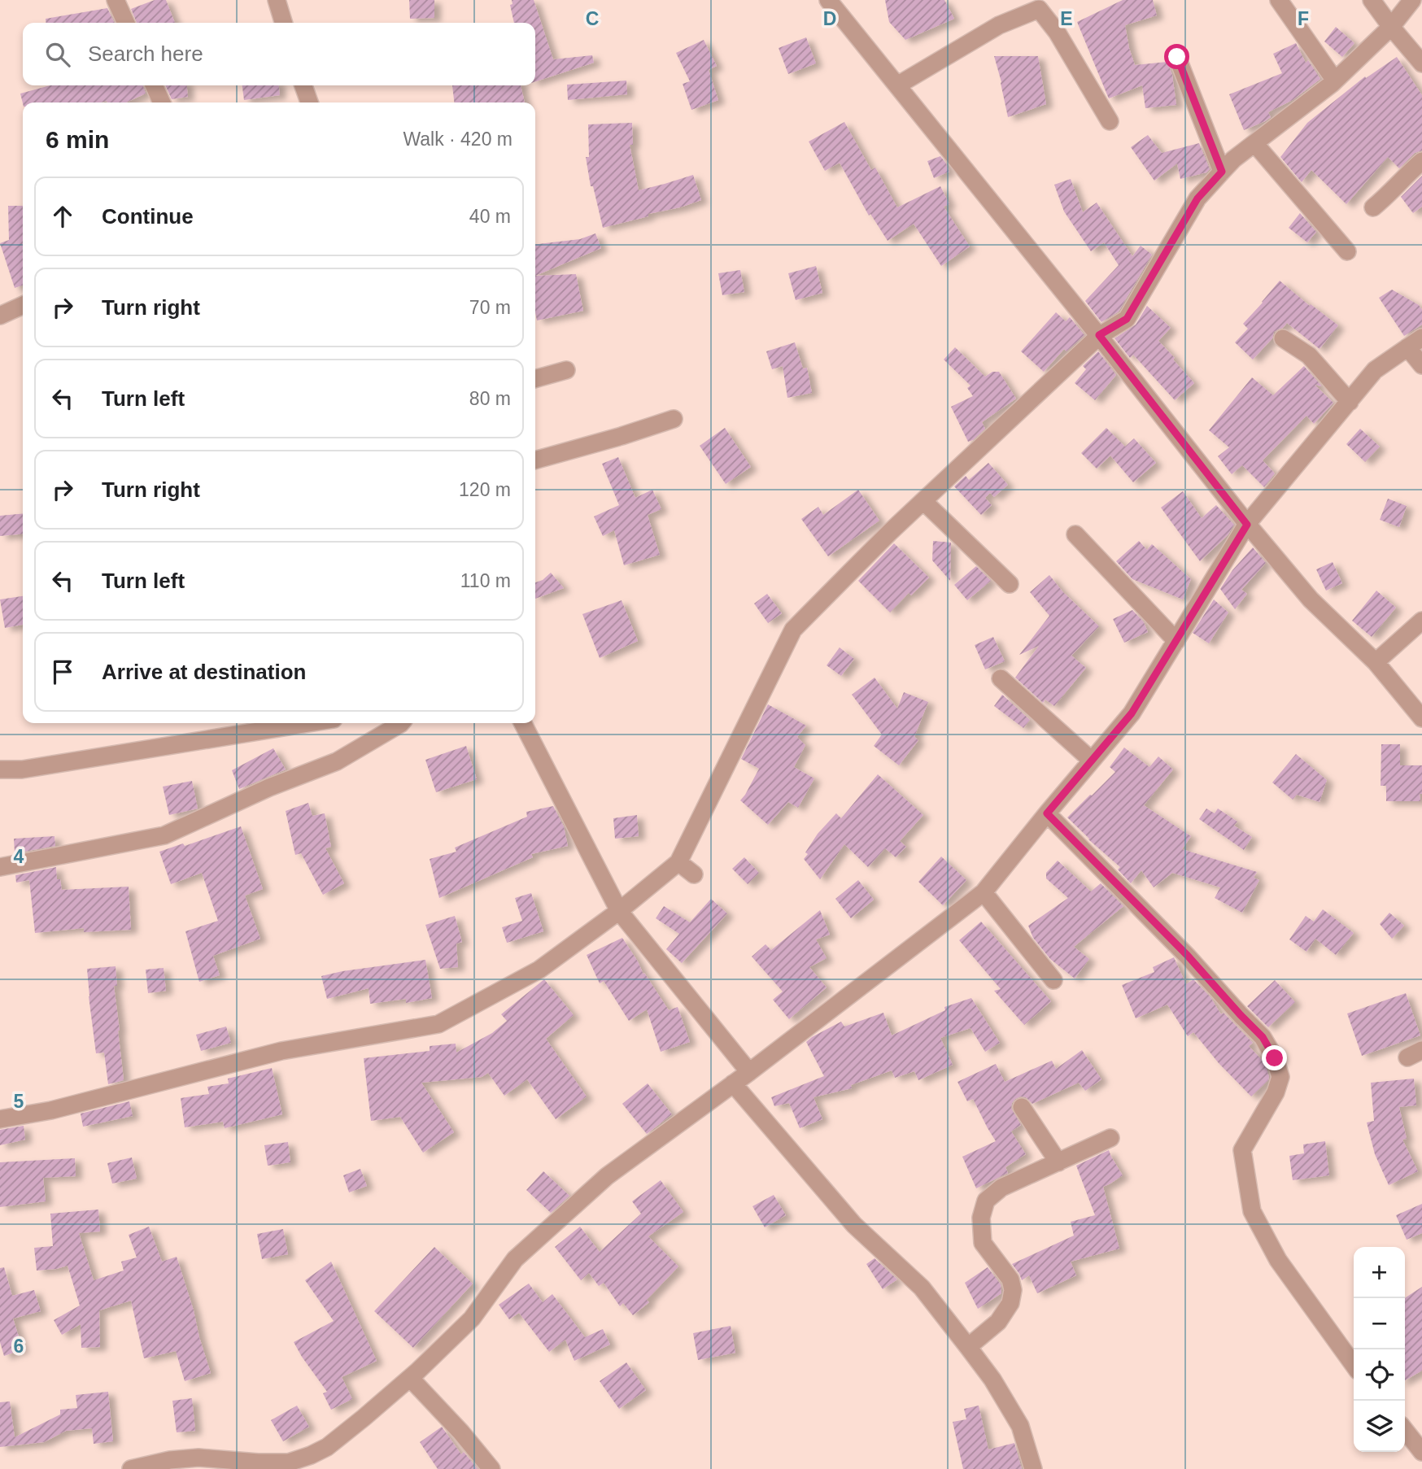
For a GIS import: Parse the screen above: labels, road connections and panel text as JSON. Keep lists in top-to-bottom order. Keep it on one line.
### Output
{"page":{"search":"Search here","heading":["6 min","Walk · 420 m"],"list":[["Continue","40 m"],["Turn right","70 m"],["Turn left","80 m"],["Turn right","120 m"],["Turn left","110 m"],"Arrive at destination"],"map_buttons":["+","−"]},"grid":{"columns":["C","D","E","F"],"rows":["4","5","6"]}}
